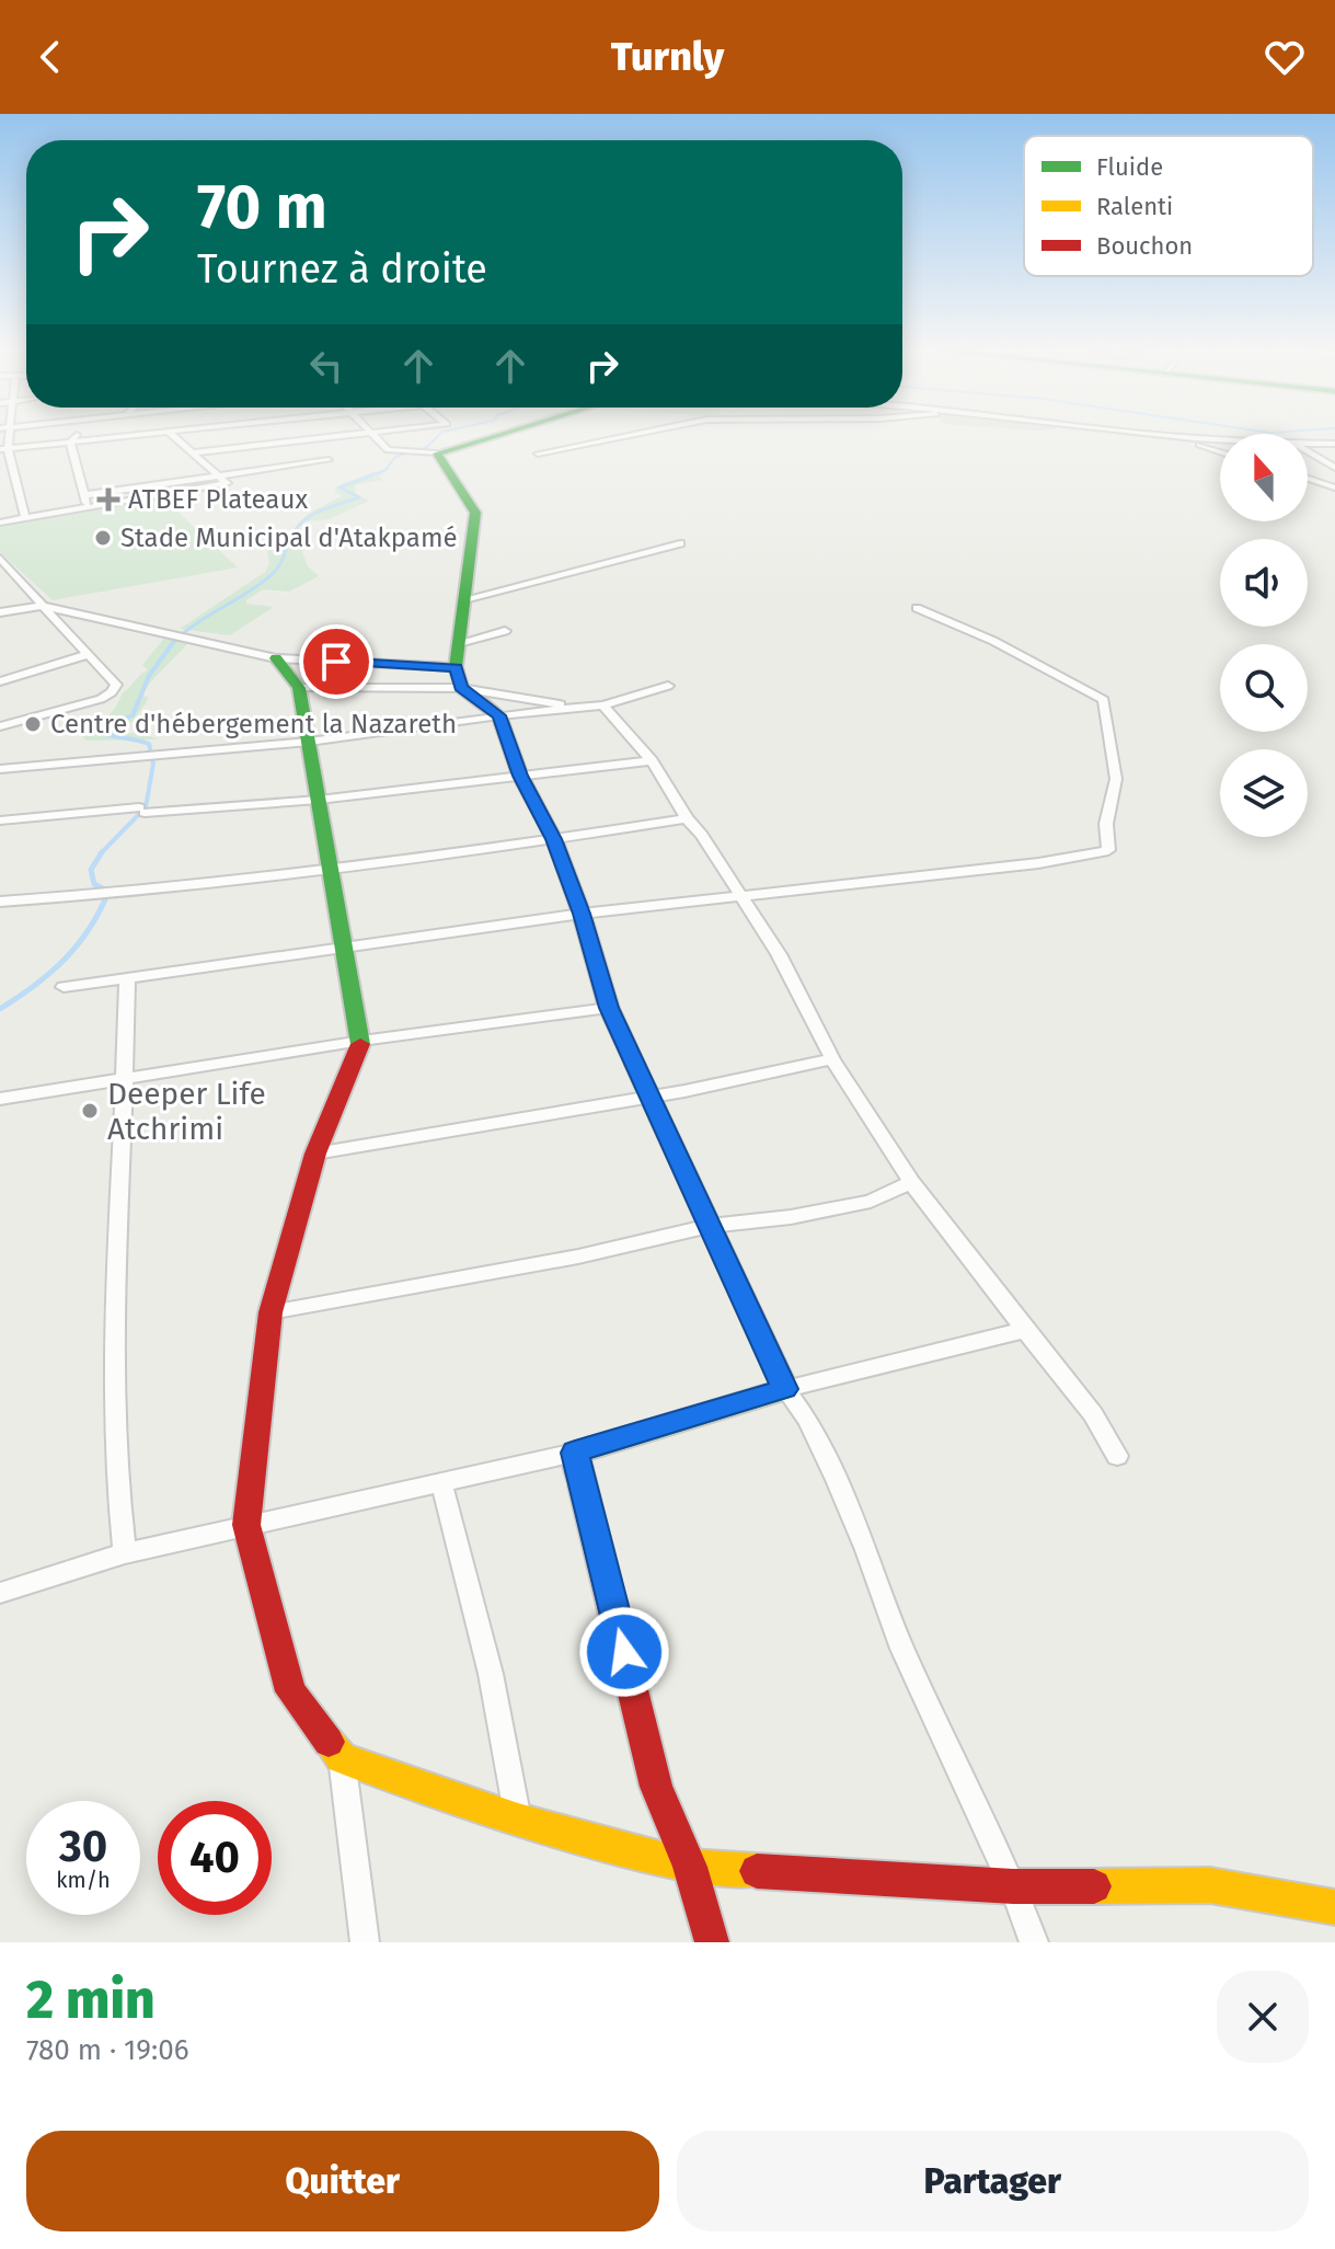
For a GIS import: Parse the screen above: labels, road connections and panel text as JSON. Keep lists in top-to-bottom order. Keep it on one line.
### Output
{"places":{"health":["ATBEF Plateaux"],"other":["Stade Municipal d'Atakpamé","Centre d'hébergement la Nazareth","Deeper Life Atchrimi"]},"legend":["Fluide","Ralenti","Bouchon"],"north":"top","page":{"header":"Turnly","turn":["70 m","Tournez à droite"],"speed":"30 km/h","limit":"40","heading":["2 min","780 m · 19:06"],"buttons":["Quitter","Partager"]}}
